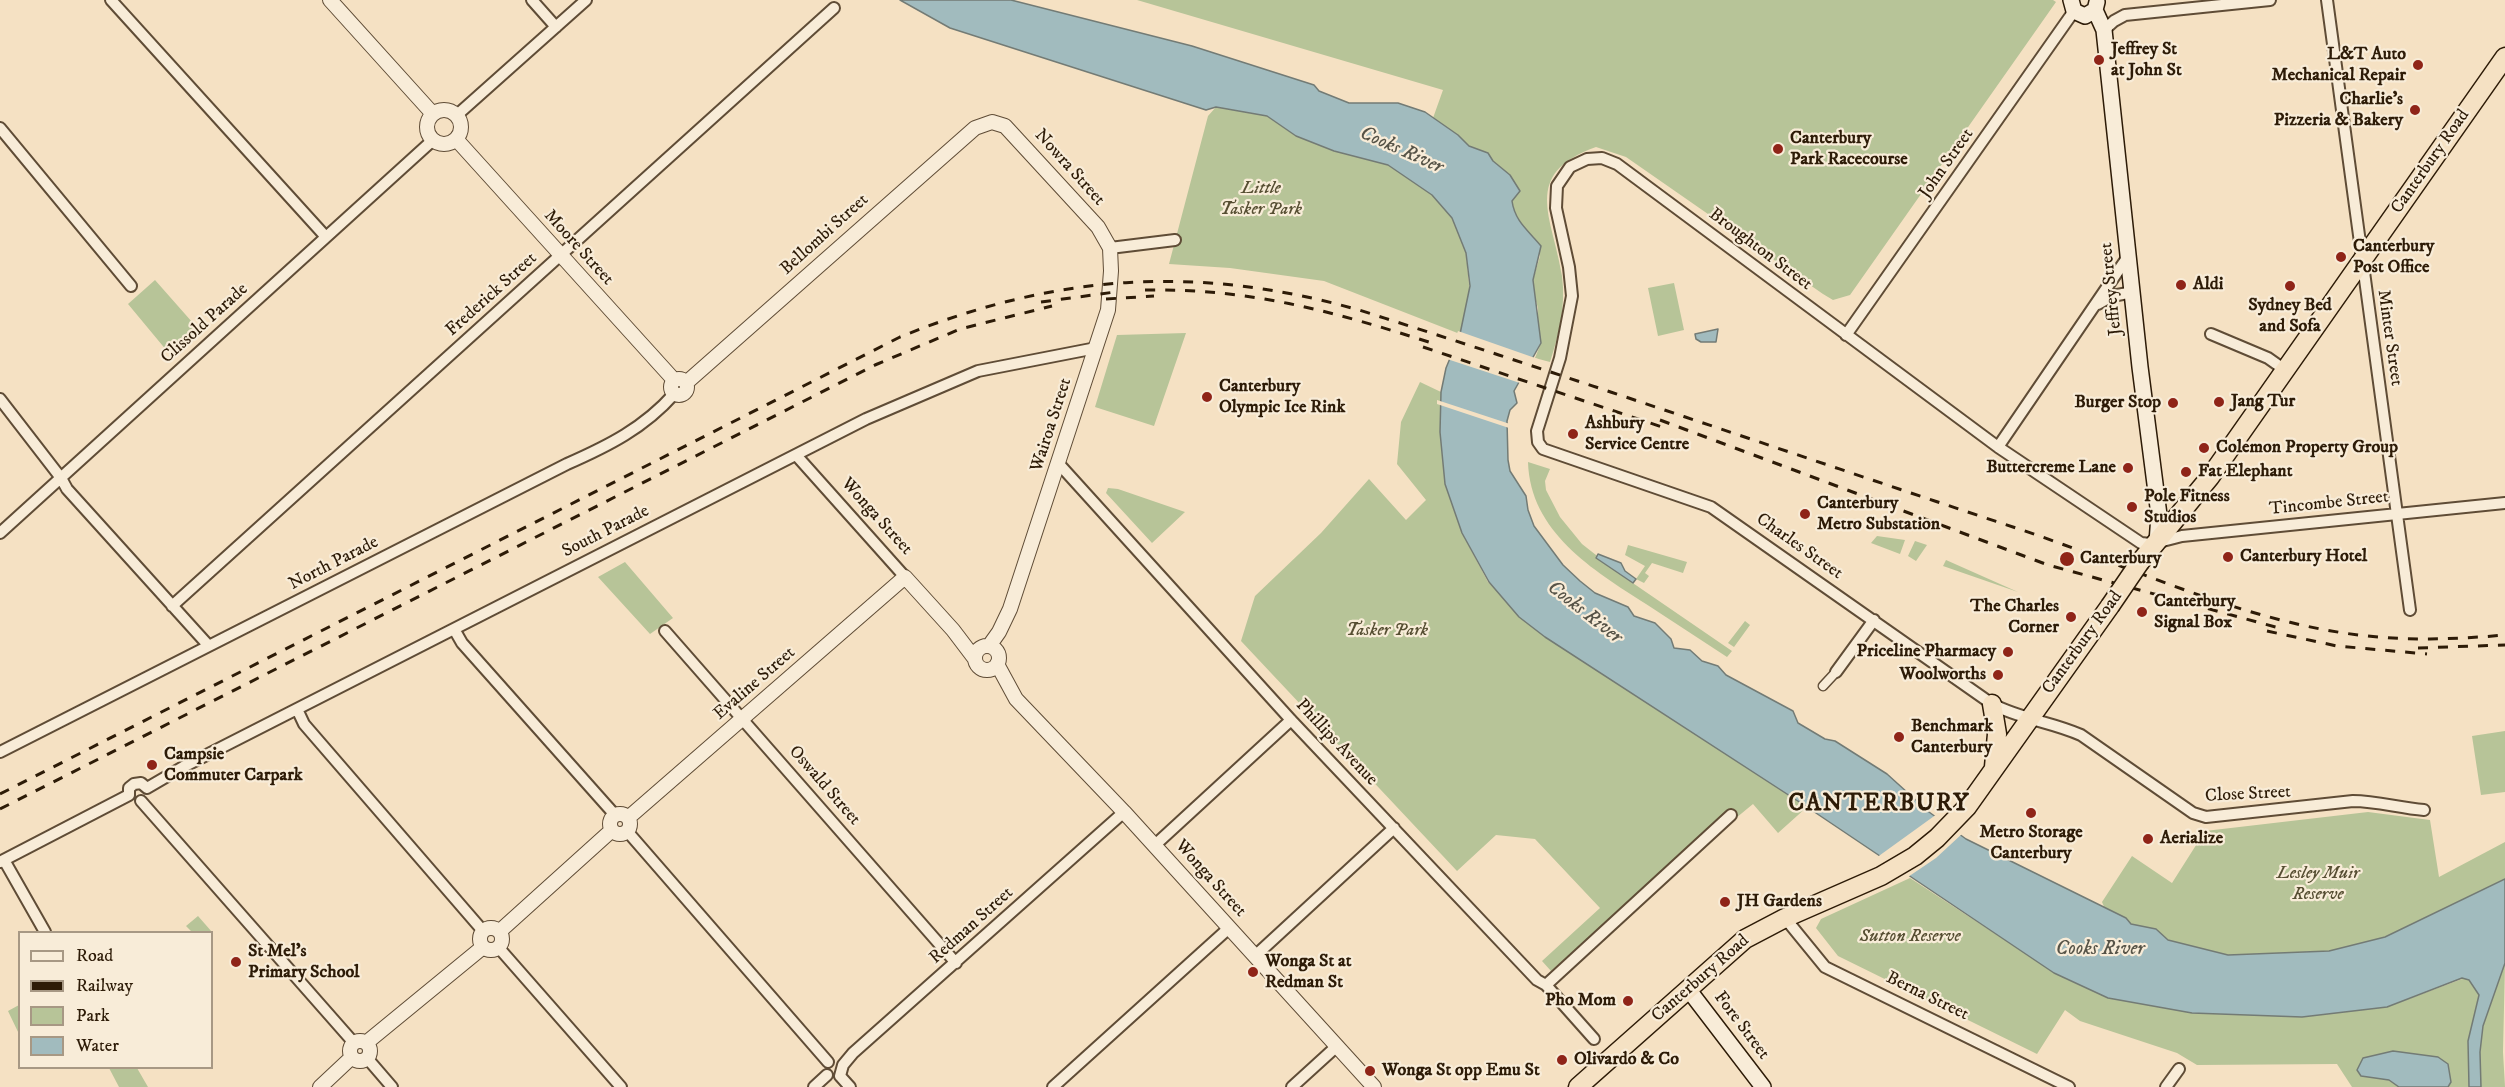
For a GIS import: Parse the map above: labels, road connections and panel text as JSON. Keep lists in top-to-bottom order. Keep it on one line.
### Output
{"streets":{"highway":["Canterbury Road"],"main road":["Jeffrey Street","Fore Street"],"street":["John Street","Nowra Street","Bellombi Street","Moore Street","Broughton Street","Frederick Street","Clissold Parade","Minter Street","Wairoa Street","Tincombe Street","Wonga Street","South Parade","Charles Street","North Parade","Evaline Street","Phillips Avenue","Oswald Street","Close Street","Redman Street","Berna Street"]},"crossings":[["Canterbury Road","Broughton Street"],["Canterbury Road","Jeffrey Street"],["Canterbury Road","Minter Street"],["Canterbury Road","Tincombe Street"],["Canterbury Road","Charles Street"],["Canterbury Road","Close Street"],["Canterbury Road","Berna Street"],["Canterbury Road","Fore Street"],["John Street","Broughton Street"],["Nowra Street","Bellombi Street"],["Nowra Street","Wairoa Street"],["Bellombi Street","Moore Street"],["Bellombi Street","North Parade"],["Moore Street","Frederick Street"],["Moore Street","Clissold Parade"],["Moore Street","North Parade"],["Broughton Street","Jeffrey Street"],["Broughton Street","Tincombe Street"],["Broughton Street","Charles Street"],["Jeffrey Street","Tincombe Street"],["Minter Street","Tincombe Street"],["Wairoa Street","Wonga Street"],["Wairoa Street","South Parade"],["Wairoa Street","Phillips Avenue"],["Wonga Street","South Parade"],["Wonga Street","Evaline Street"],["Wonga Street","Redman Street"],["Charles Street","Close Street"],["Evaline Street","Oswald Street"],["Oswald Street","Redman Street"]],"districts":["CANTERBURY"],"water":["Cooks River"],"parks":["Little Tasker Park","Tasker Park","Lesley Muir Reserve","Sutton Reserve"],"places":["Jeffrey St at John St","L&T Auto Mechanical Repair","Charlie's Pizzeria & Bakery","Canterbury Park Racecourse","Canterbury Post Office","Aldi","Sydney Bed and Sofa","Canterbury Olympic Ice Rink","Jang Tur","Burger Stop","Ashbury Service Centre","Colemon Property Group","Buttercreme Lane","Fat Elephant","Pole Fitness Studios","Canterbury Metro Substation","Canterbury Hotel","Canterbury","Canterbury Signal Box","The Charles Corner","Priceline Pharmacy","Woolworths","Benchmark Canterbury","Campsie Commuter Carpark","Metro Storage Canterbury","Aerialize","JH Gardens","St Mel's Primary School","Wonga St at Redman St","Pho Mom","Olivardo & Co","Wonga St opp Emu St"],"legend":["Road","Railway","Park","Water"]}
